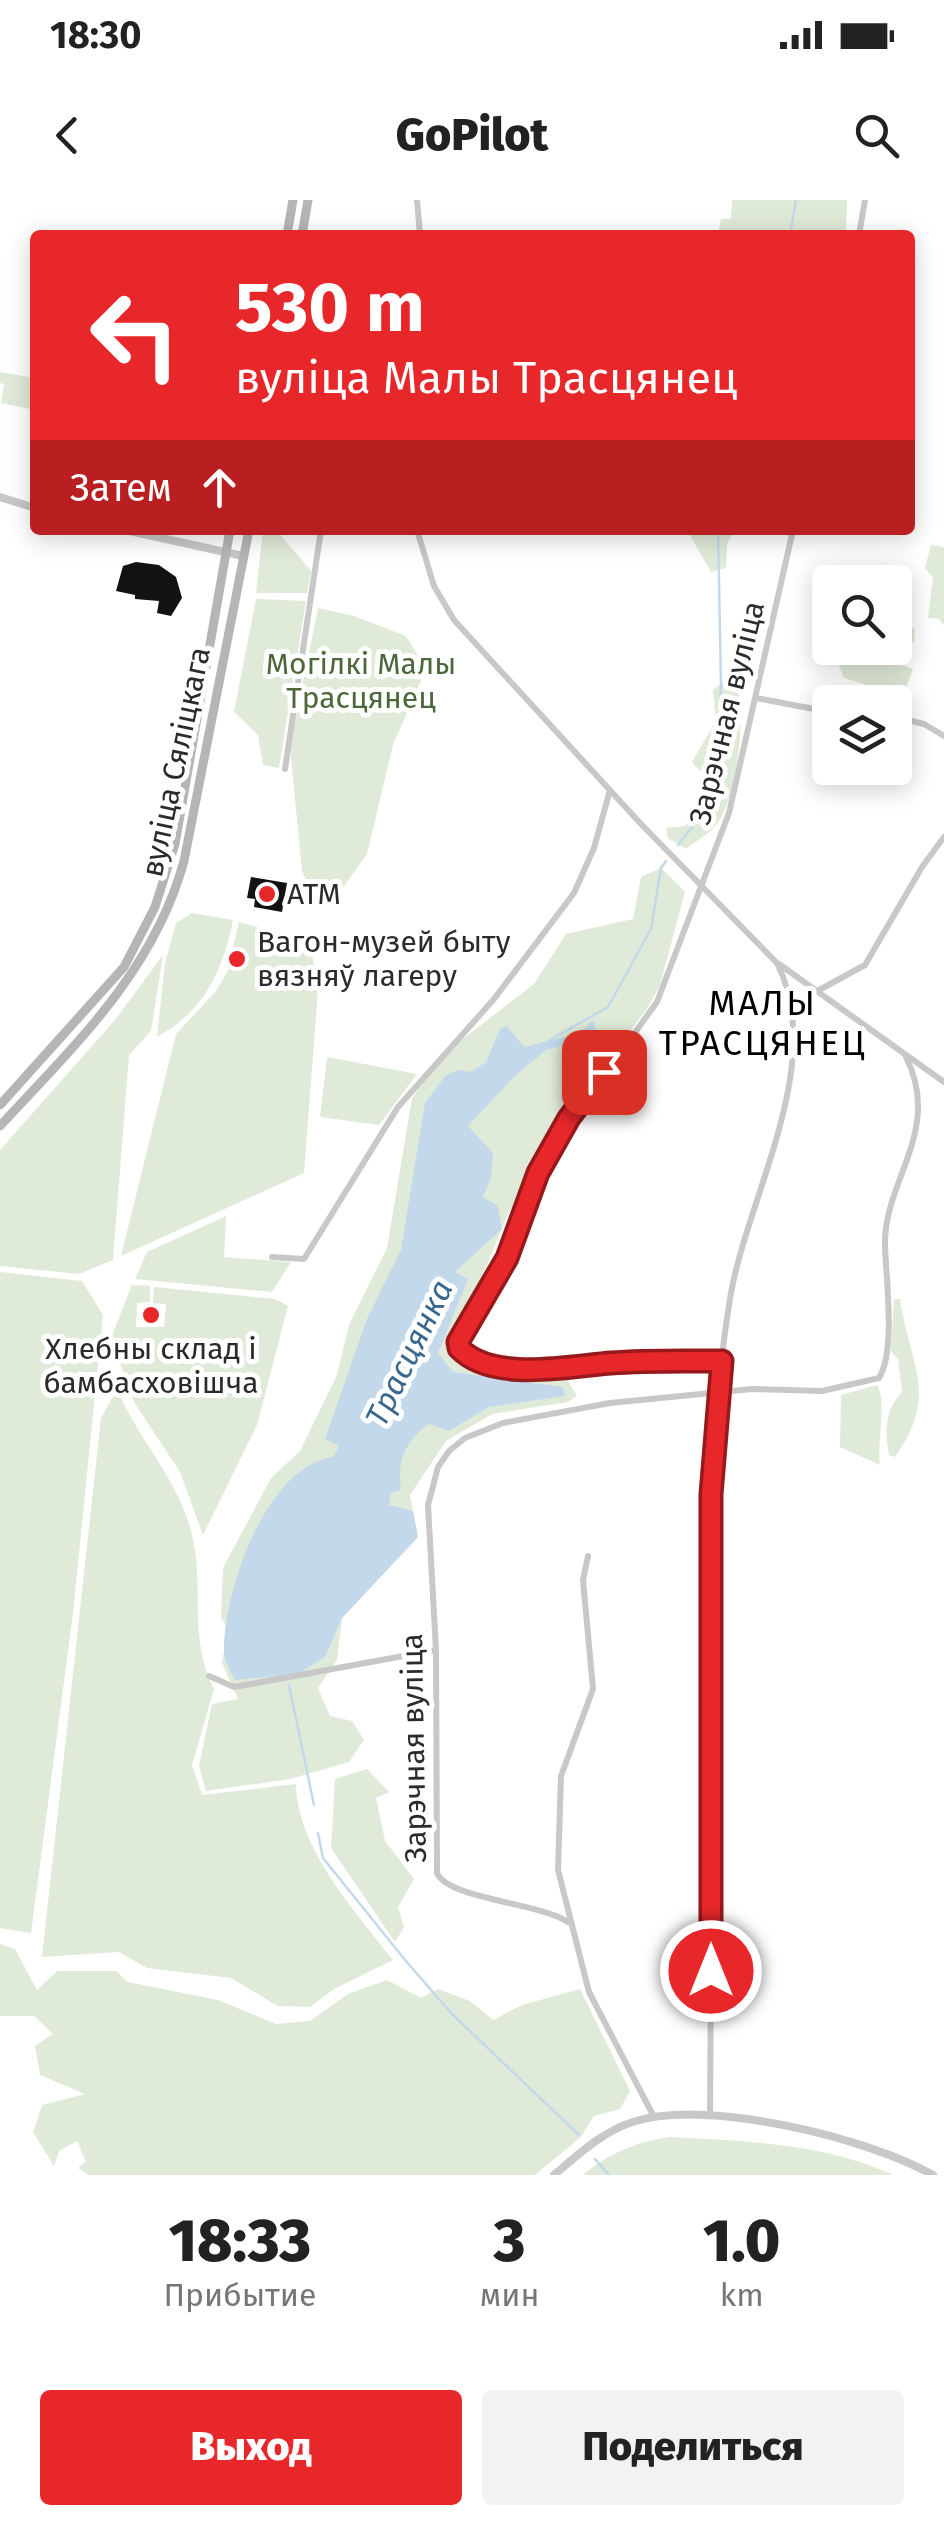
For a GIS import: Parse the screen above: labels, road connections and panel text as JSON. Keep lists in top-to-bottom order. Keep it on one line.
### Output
{"streets":{"main road":["вуліца Сяліцкага"],"street":["Зарэчная вуліца"]},"districts":["МАЛЫ ТРАСЦЯНЕЦ"],"water":["Трасцянка"],"parks":["Могілкі Малы Трасцянец"],"places":["АТМ","Вагон-музей быту вязняў лагеру","Хлебны склад і бамбасховішча"],"page":{"status":"18:30","header":"GoPilot","turn":["530 m","вуліца Малы Трасцянец"],"then":"Затем","eta":["18:33","Прибытие","3","мин","1.0","km"],"buttons":["Выход","Поделиться"]}}
